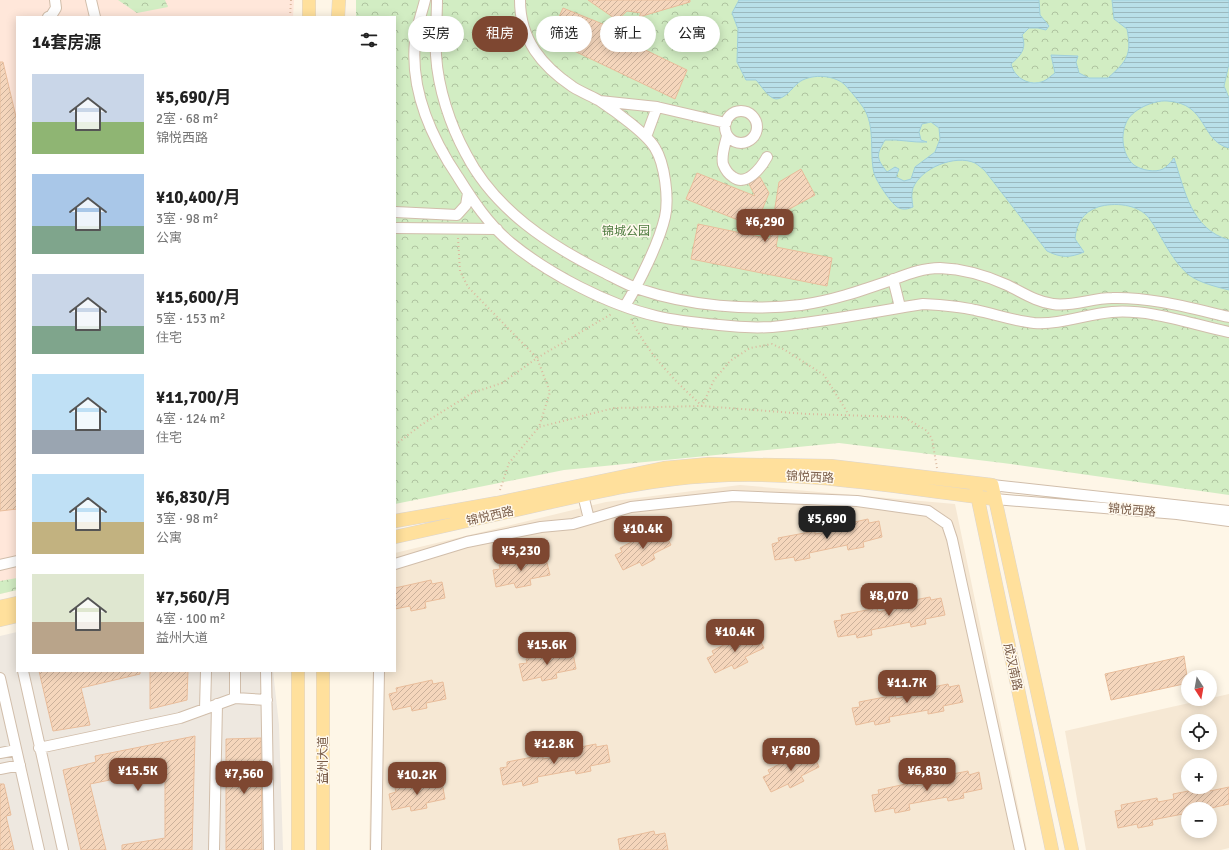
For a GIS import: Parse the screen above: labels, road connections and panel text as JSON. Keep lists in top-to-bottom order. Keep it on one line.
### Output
{"streets":{"main road":["锦悦西路","成汉南路","益州大道"]},"crossings":[["锦悦西路","成汉南路"]],"parks":["锦城公园"],"north":"bottom","page":{"chip":["买房","租房","筛选","新上","公寓"],"heading":"14套房源","list":[{"name":"¥5,690/月","note":"2室 · 68 m² · 锦悦西路"},{"name":"¥10,400/月","note":"3室 · 98 m² · 公寓"},{"name":"¥15,600/月","note":"5室 · 153 m² · 住宅"},{"name":"¥11,700/月","note":"4室 · 124 m² · 住宅"},{"name":"¥6,830/月","note":"3室 · 98 m² · 公寓"},{"name":"¥7,560/月","note":"4室 · 100 m² · 益州大道"}],"price":["¥6,290","¥5,690","¥10.4K","¥5,230","¥8,070","¥10.4K","¥15.6K","¥11.7K","¥12.8K","¥7,680","¥15.5K","¥6,830","¥7,560","¥10.2K"],"map_buttons":["+","−"]}}
